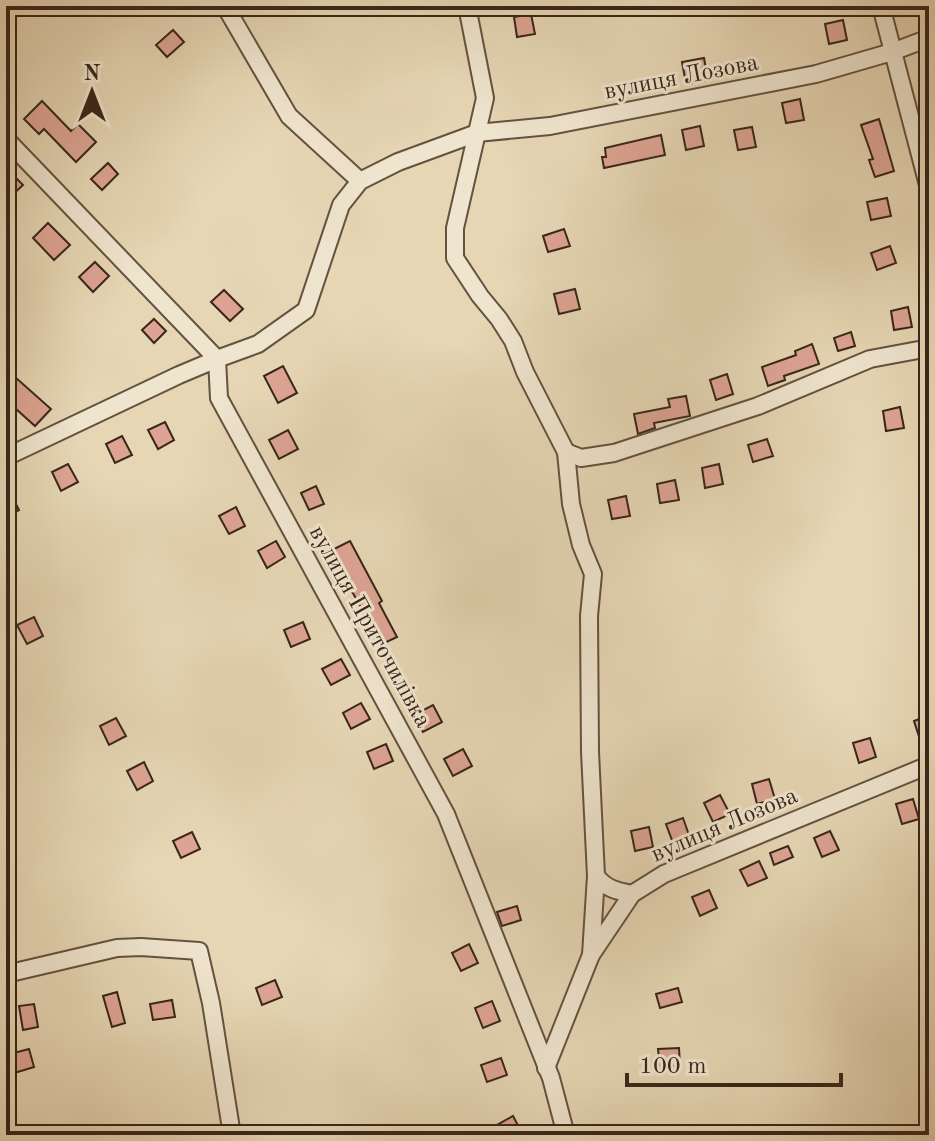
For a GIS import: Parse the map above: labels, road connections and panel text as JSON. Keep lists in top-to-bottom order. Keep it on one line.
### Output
{"streets":{"street":["вулиця Лозова","вулиця Приточилівка"]},"crossings":[["вулиця Лозова","вулиця Приточилівка"]],"scale_bar":"100 m","north":"top"}
